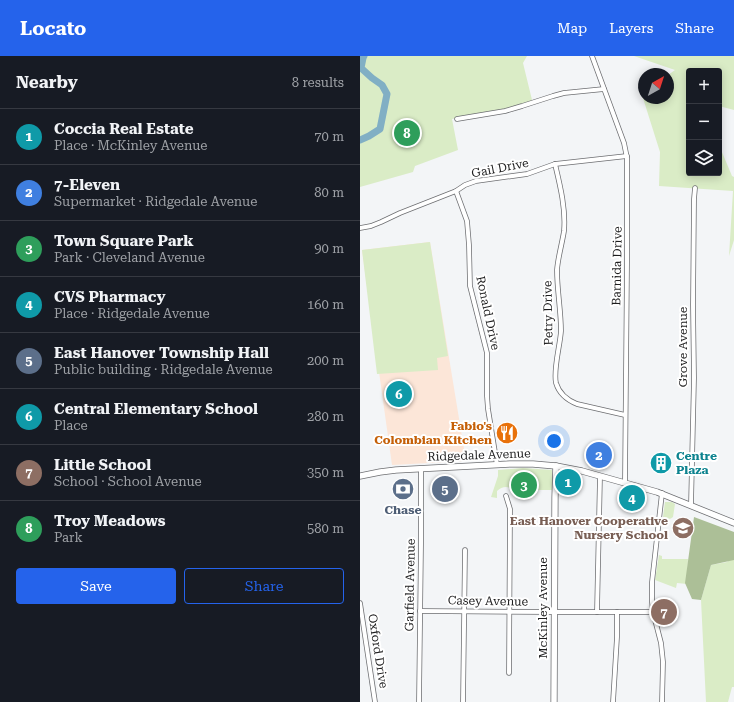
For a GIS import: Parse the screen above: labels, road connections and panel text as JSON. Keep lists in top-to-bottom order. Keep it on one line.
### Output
{"streets":{"main road":["Ridgedale Avenue","McKinley Avenue"],"street":["Gail Drive","Barnida Drive","Ronald Drive","Petry Drive","Grove Avenue","Garfield Avenue","Casey Avenue","Oxford Drive"]},"crossings":[["Gail Drive","Barnida Drive"],["Gail Drive","Ronald Drive"],["Gail Drive","Petry Drive"],["Barnida Drive","Petry Drive"],["Barnida Drive","Ridgedale Avenue"],["Ronald Drive","Ridgedale Avenue"],["Grove Avenue","Ridgedale Avenue"],["Ridgedale Avenue","Garfield Avenue"],["Ridgedale Avenue","McKinley Avenue"],["Garfield Avenue","Casey Avenue"],["Casey Avenue","McKinley Avenue"]],"places":{"restaurant":["Fabio's Colombian Kitchen"],"building":["Centre Plaza"],"bank":["Chase"],"school or university":["East Hanover Cooperative Nursery School"]},"north":"top right","page":{"header":"Locato","nav":["Map","Layers","Share"],"heading":["Nearby","8 results"],"map_buttons":["+","−"],"list":[{"mark":"1","name":"Coccia Real Estate","note":"Place · McKinley Avenue","value":"70 m"},{"mark":"2","name":"7-Eleven","note":"Supermarket · Ridgedale Avenue","value":"80 m"},{"mark":"3","name":"Town Square Park","note":"Park · Cleveland Avenue","value":"90 m"},{"mark":"4","name":"CVS Pharmacy","note":"Place · Ridgedale Avenue","value":"160 m"},{"mark":"5","name":"East Hanover Township Hall","note":"Public building · Ridgedale Avenue","value":"200 m"},{"mark":"6","name":"Central Elementary School","note":"Place","value":"280 m"},{"mark":"7","name":"Little School","note":"School · School Avenue","value":"350 m"},{"mark":"8","name":"Troy Meadows","note":"Park","value":"580 m"}],"pins":["8","6","2","1","3","5","4","7"],"buttons":["Save","Share"]}}
